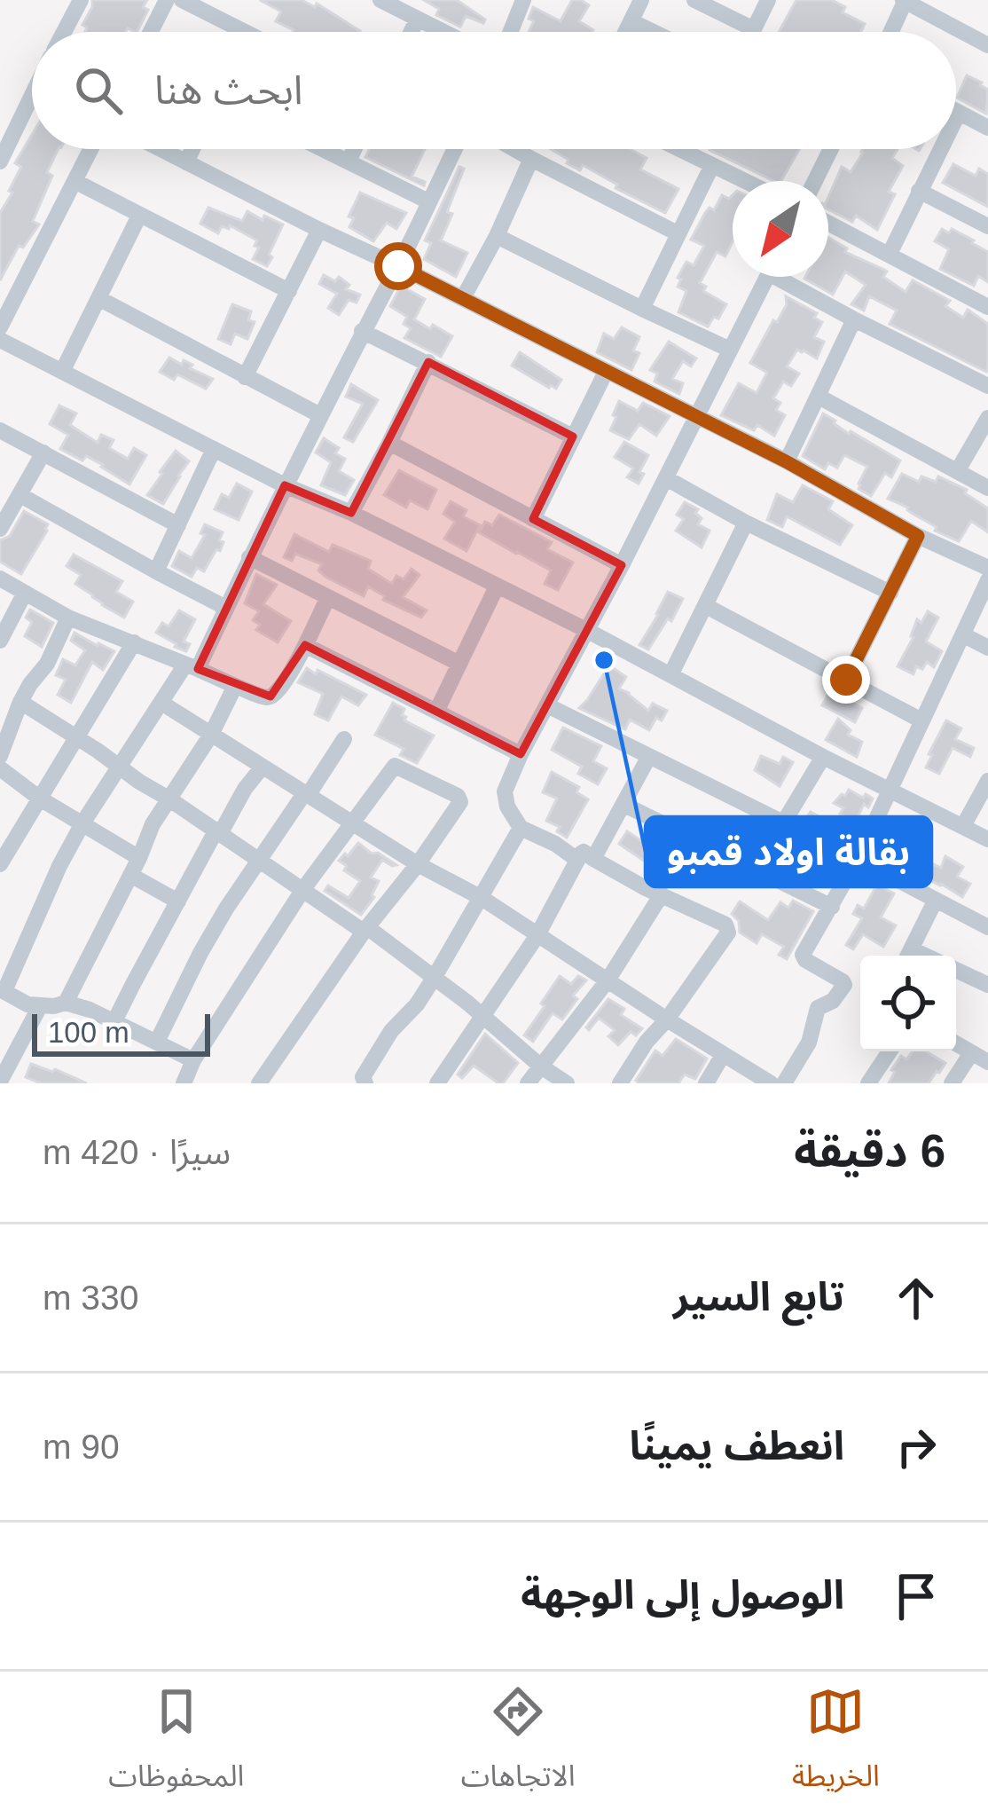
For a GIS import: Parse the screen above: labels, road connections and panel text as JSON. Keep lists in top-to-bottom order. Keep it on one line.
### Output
{"places":["بقالة اولاد قمبو"],"scale_bar":"100 m","north":"bottom left","page":{"search":"ابحث هنا","scale":"100 m","heading":["6 دقيقة","سيرًا · 420 m"],"list":[["تابع السير","330 m"],["انعطف يمينًا","90 m"],"الوصول إلى الوجهة"],"nav":["الخريطة","الاتجاهات","المحفوظات"]}}
